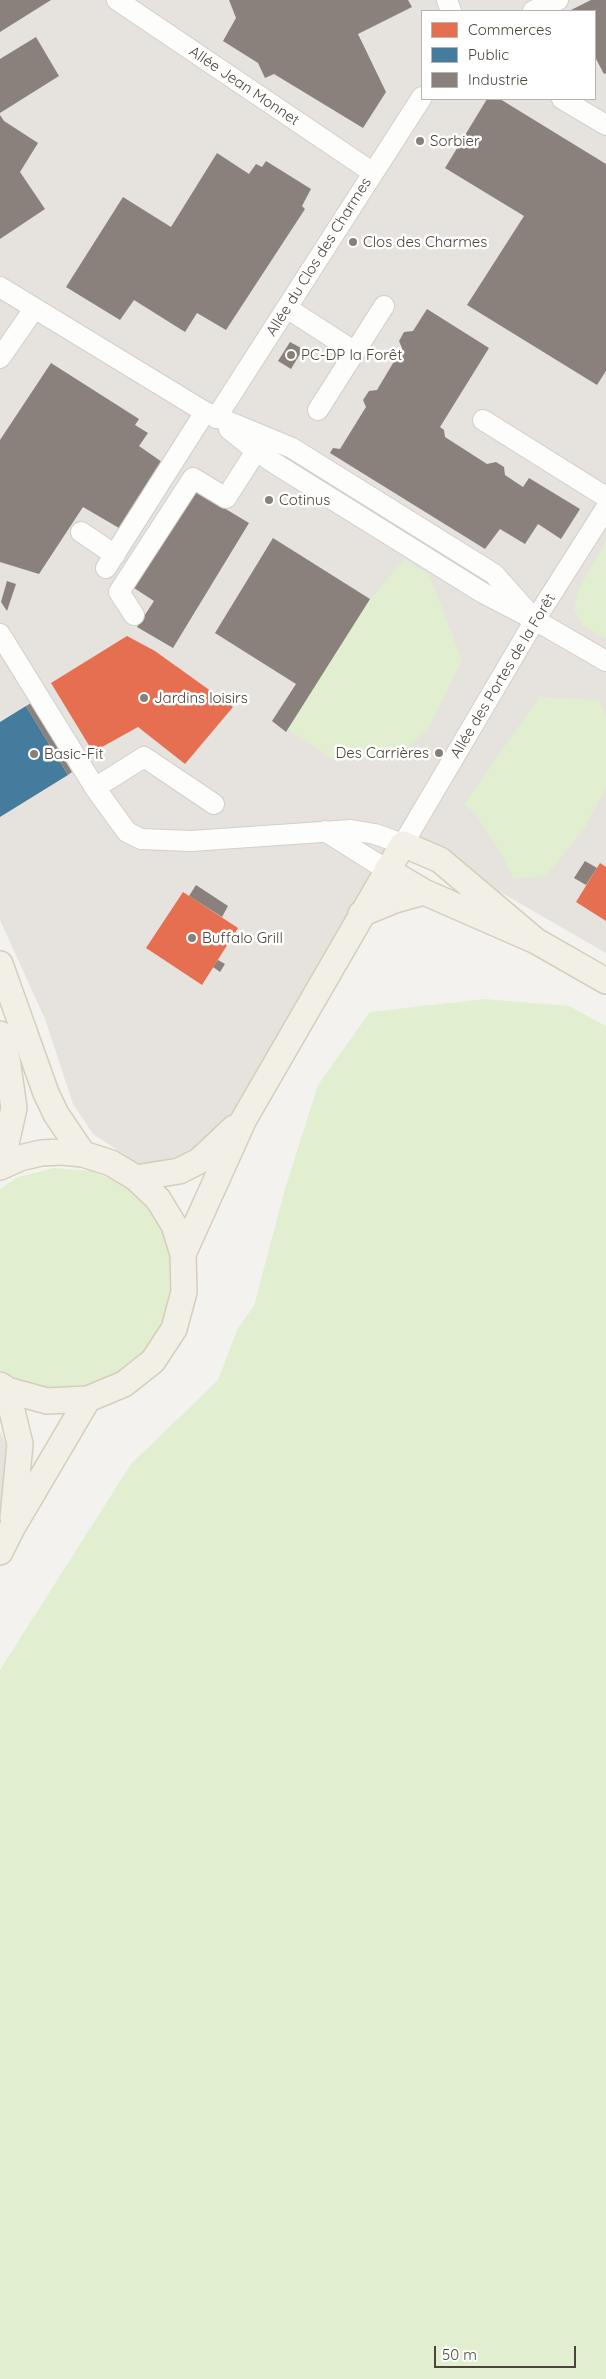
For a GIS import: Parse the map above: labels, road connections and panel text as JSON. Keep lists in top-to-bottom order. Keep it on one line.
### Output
{"streets":{"street":["Allée Jean Monnet","Allée du Clos des Charmes","Allée des Portes de la Forêt"]},"crossings":[["Allée Jean Monnet","Allée du Clos des Charmes"]],"places":["Sorbier","Clos des Charmes","PC-DP la Forêt","Cotinus","Jardins loisirs","Des Carrières","Basic-Fit","Buffalo Grill"],"legend":["Commerces","Public","Industrie"],"scale_bar":"50 m"}
